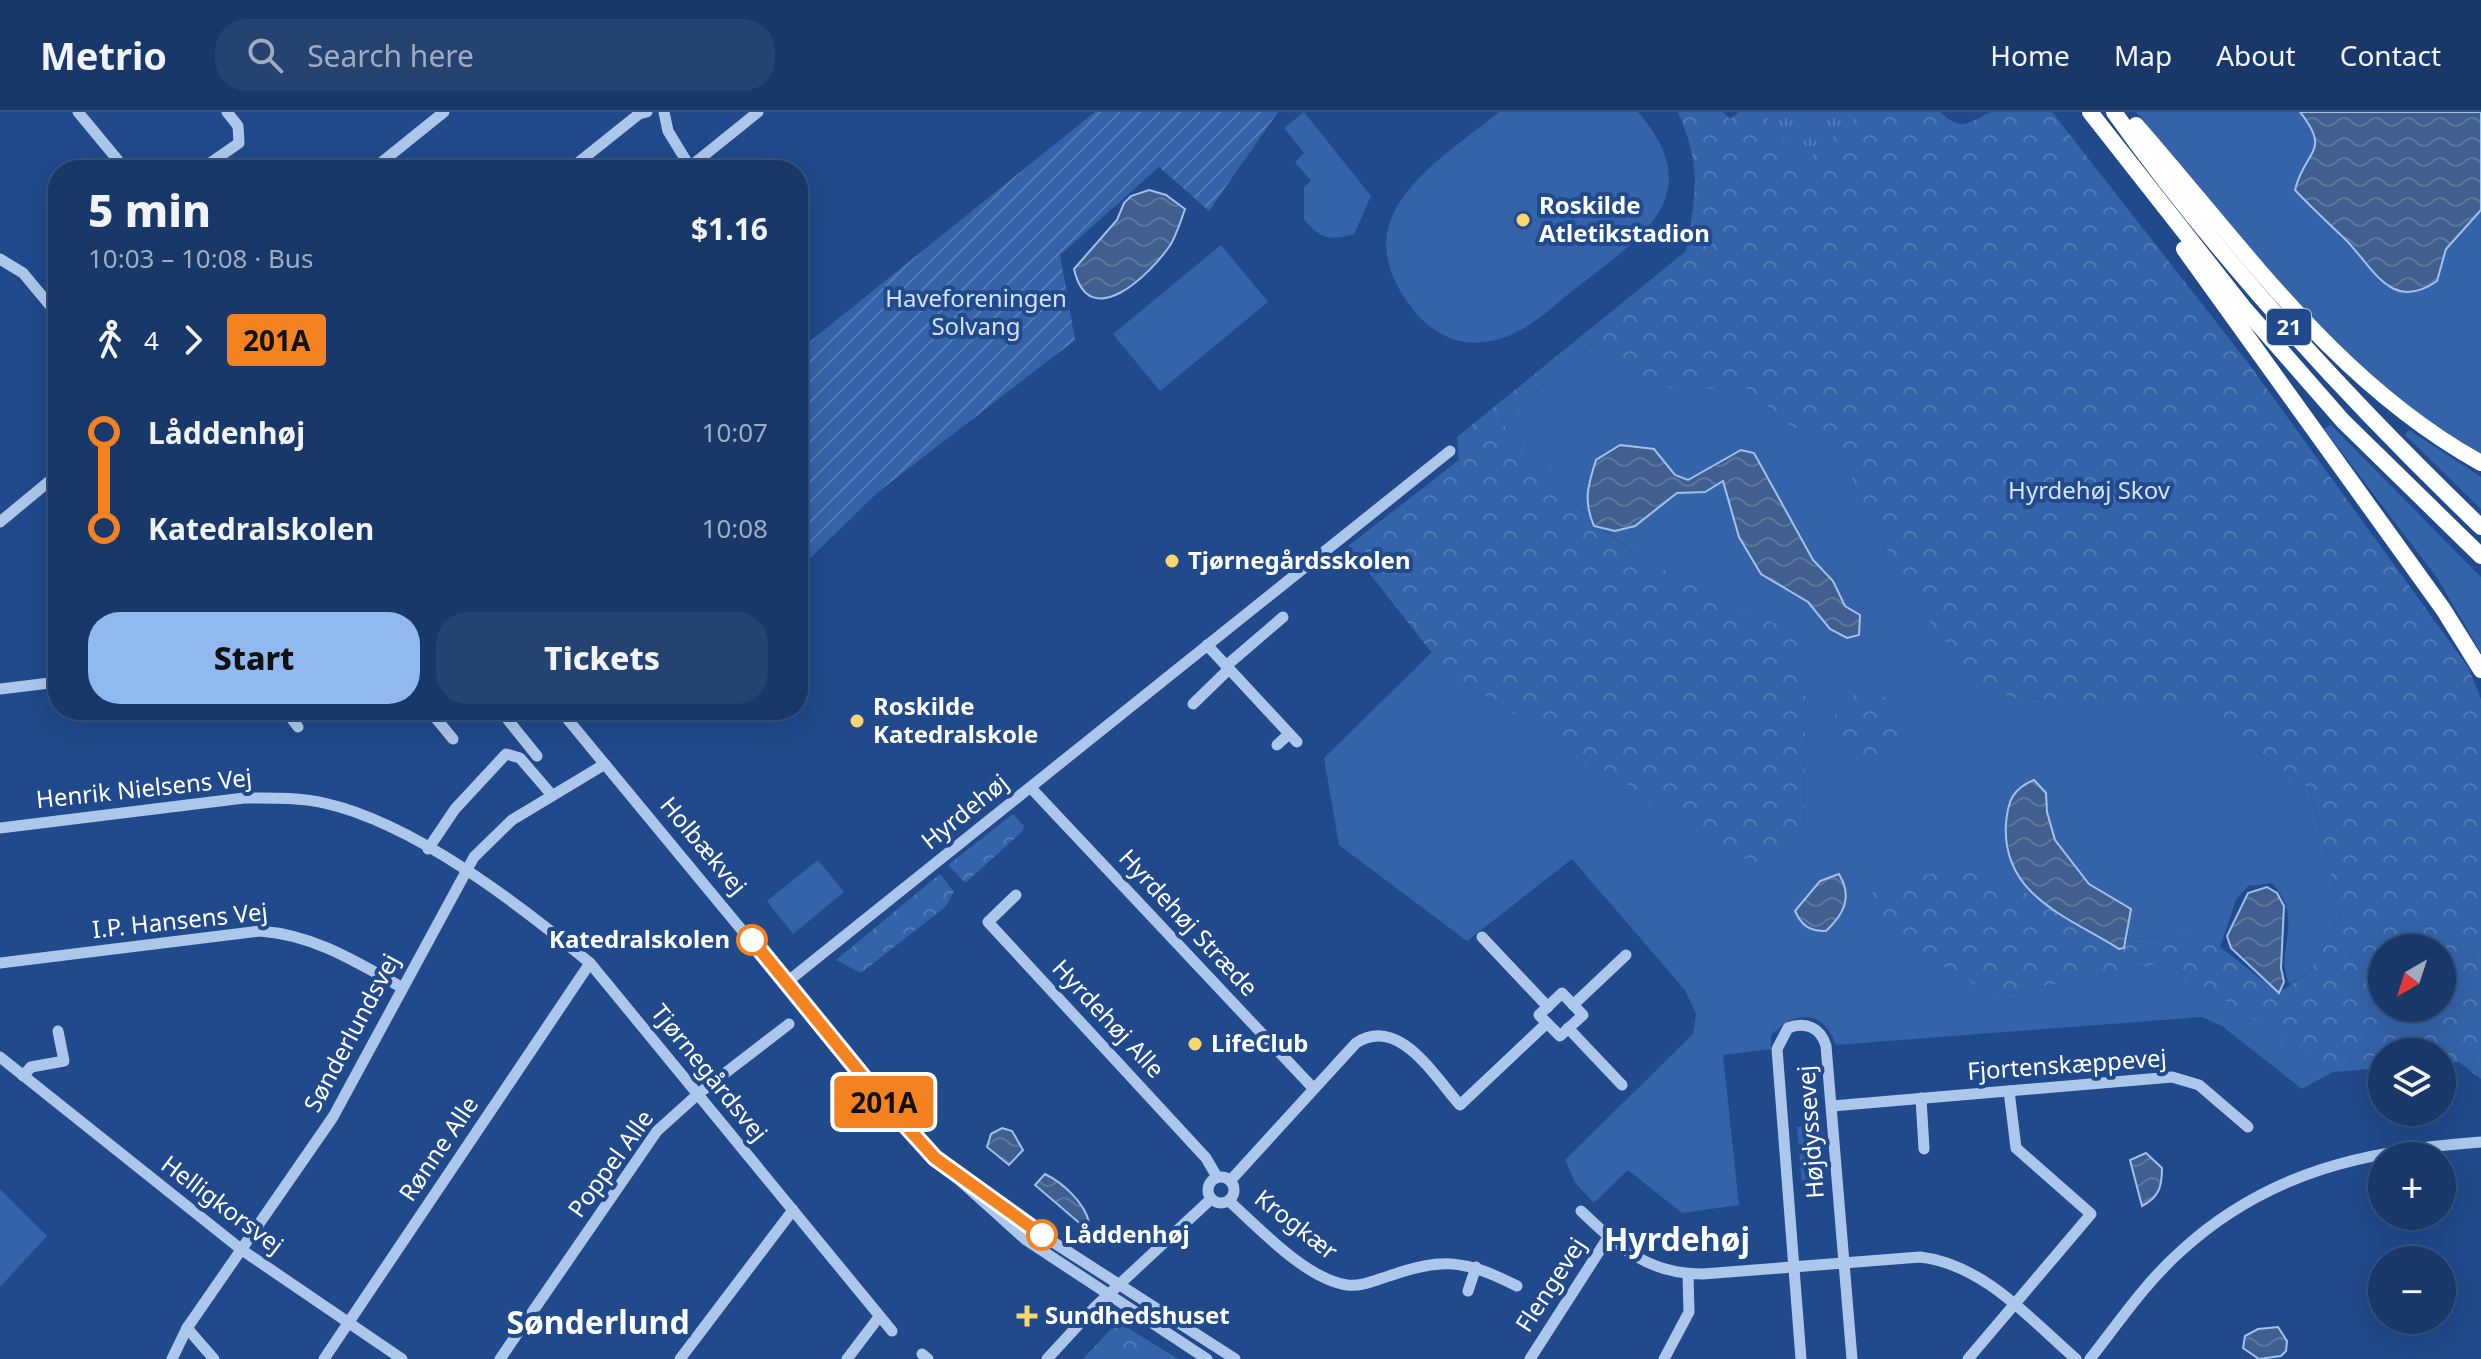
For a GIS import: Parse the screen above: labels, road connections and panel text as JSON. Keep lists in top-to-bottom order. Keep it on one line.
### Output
{"streets":{"highway":["21"],"street":["Henrik Nielsens Vej","Hyrdehøj","Holbækvej","I.P. Hansens Vej","Hyrdehøj Stræde","Hyrdehøj Alle","Sønderlundsvej","Fjortenskæppevej","Tjørnegårdsvej","Højdyssevej","Rønne Alle","Poppel Alle","Helligkorsvej","Krogkær","Flengevej"]},"crossings":[["Henrik Nielsens Vej","Sønderlundsvej"],["Henrik Nielsens Vej","Tjørnegårdsvej"],["Hyrdehøj","Holbækvej"],["Hyrdehøj","Hyrdehøj Stræde"],["Holbækvej","Sønderlundsvej"],["I.P. Hansens Vej","Sønderlundsvej"],["Hyrdehøj Alle","Krogkær"],["Sønderlundsvej","Tjørnegårdsvej"],["Sønderlundsvej","Helligkorsvej"],["Fjortenskæppevej","Højdyssevej"],["Tjørnegårdsvej","Rønne Alle"],["Tjørnegårdsvej","Poppel Alle"],["Rønne Alle","Helligkorsvej"]],"districts":["Hyrdehøj","Sønderlund"],"parks":["Haveforeningen Solvang","Hyrdehøj Skov"],"places":{"other":["Roskilde Atletikstadion","Tjørnegårdsskolen","Roskilde Katedralskole","Katedralskolen","LifeClub","Låddenhøj"],"health":["Sundhedshuset"]},"lines":["bus line 201A"],"north":"bottom left","page":{"header":"Metrio","search":"Search here","nav":["Home","Map","About","Contact"],"on_map":"201A","heading":["5 min","10:03 – 10:08 · Bus","$1.16"],"legs":["4","201A"],"list":[{"name":"Låddenhøj","value":"10:07"},{"name":"Katedralskolen","value":"10:08"}],"buttons":["Start","Tickets"],"map_buttons":["+","−"]}}
